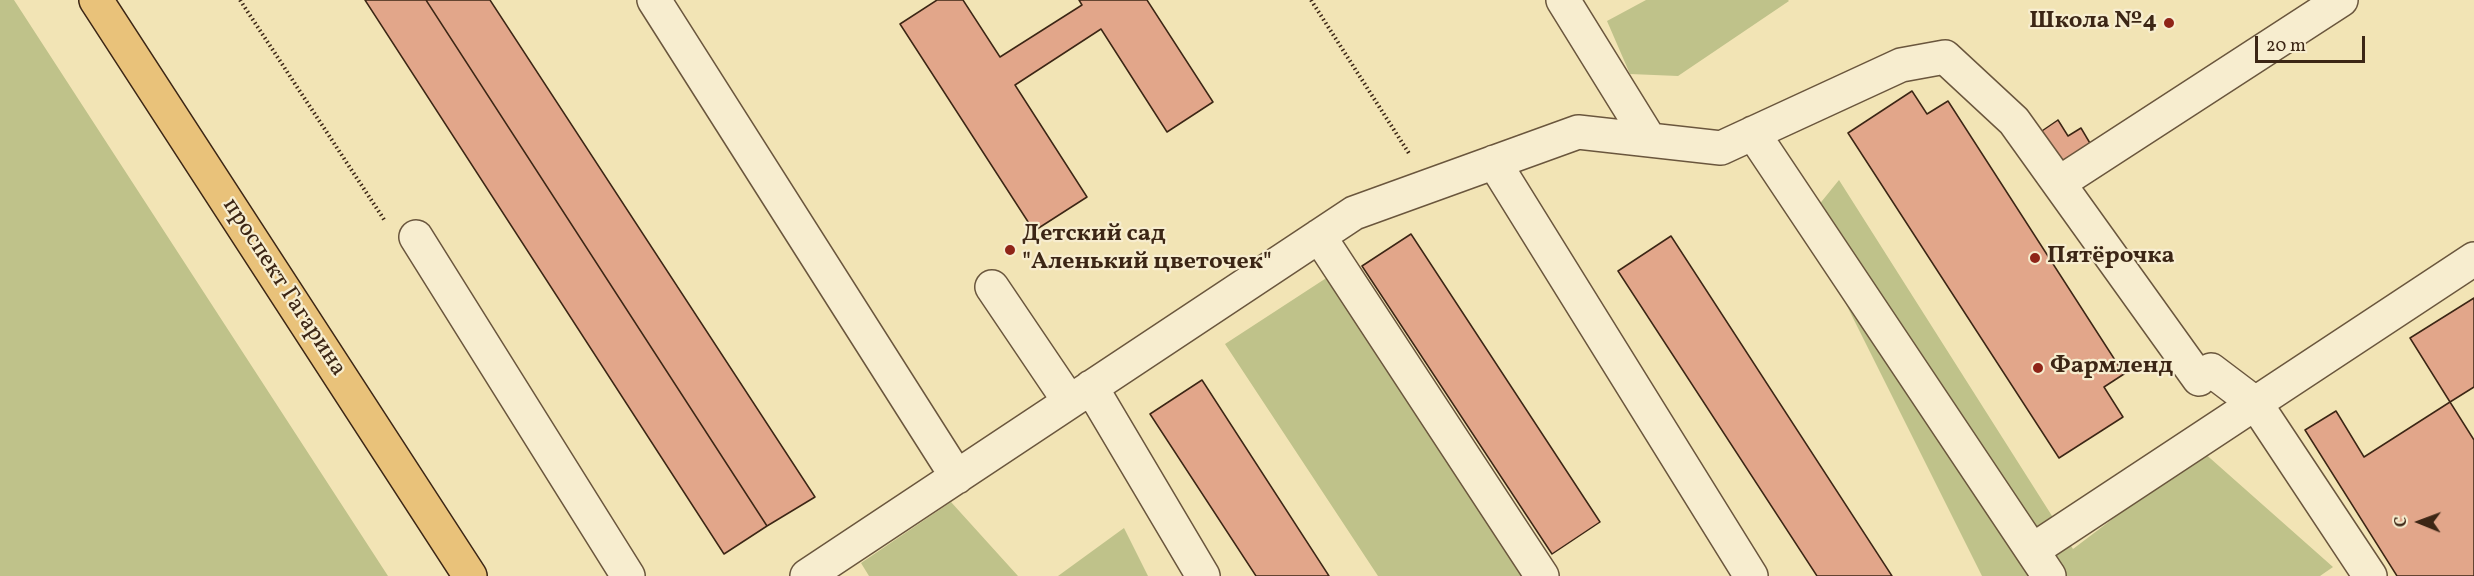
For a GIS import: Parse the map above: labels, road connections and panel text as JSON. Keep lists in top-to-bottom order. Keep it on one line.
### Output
{"streets":{"main road":["проспект Гагарина"]},"places":["Школа №4","Детский сад \"Аленький цветочек\"","Пятёрочка","Фармленд"],"scale_bar":"20 m","north":"left"}
